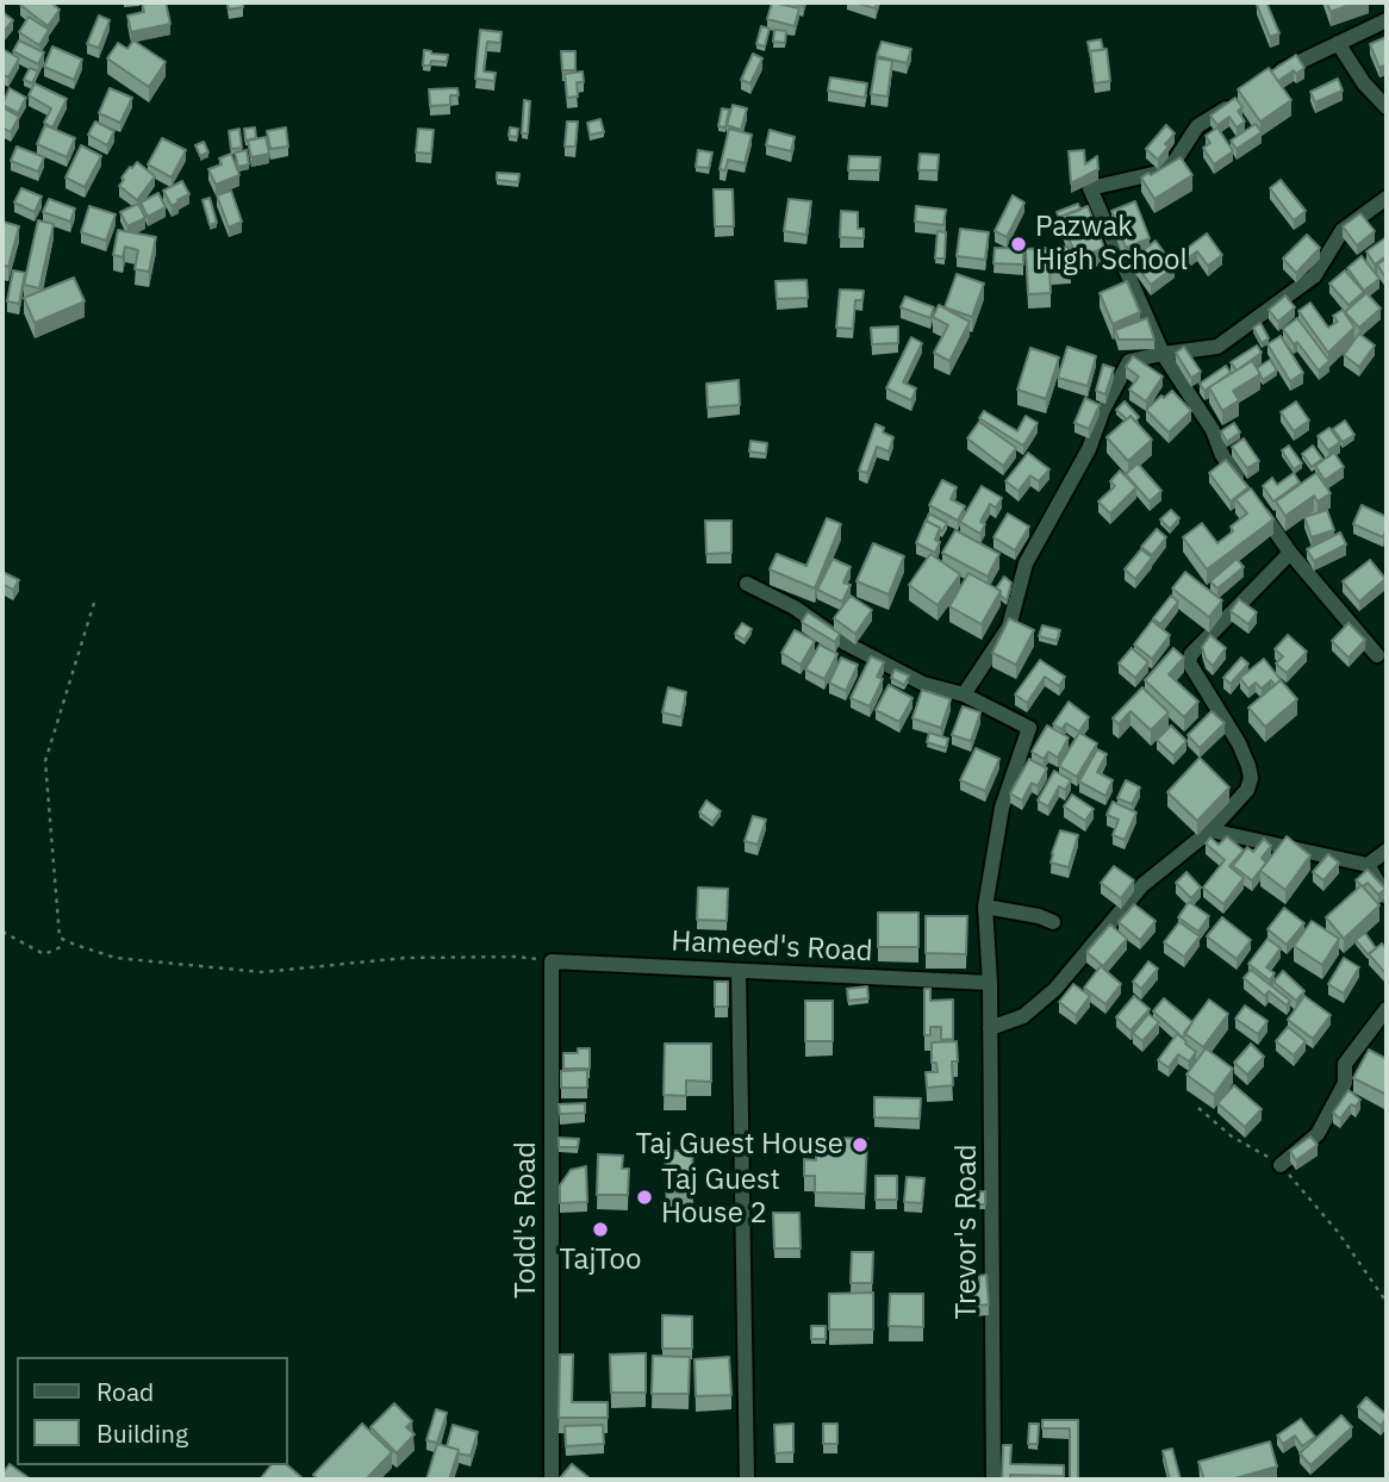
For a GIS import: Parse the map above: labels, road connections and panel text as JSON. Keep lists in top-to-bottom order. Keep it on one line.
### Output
{"streets":{"street":["Hameed's Road","Todd's Road","Trevor's Road"]},"crossings":[["Hameed's Road","Todd's Road"],["Hameed's Road","Trevor's Road"]],"places":["Pazwak High School","Taj Guest House","Taj Guest House 2","TajToo"],"legend":["Road","Building"]}
